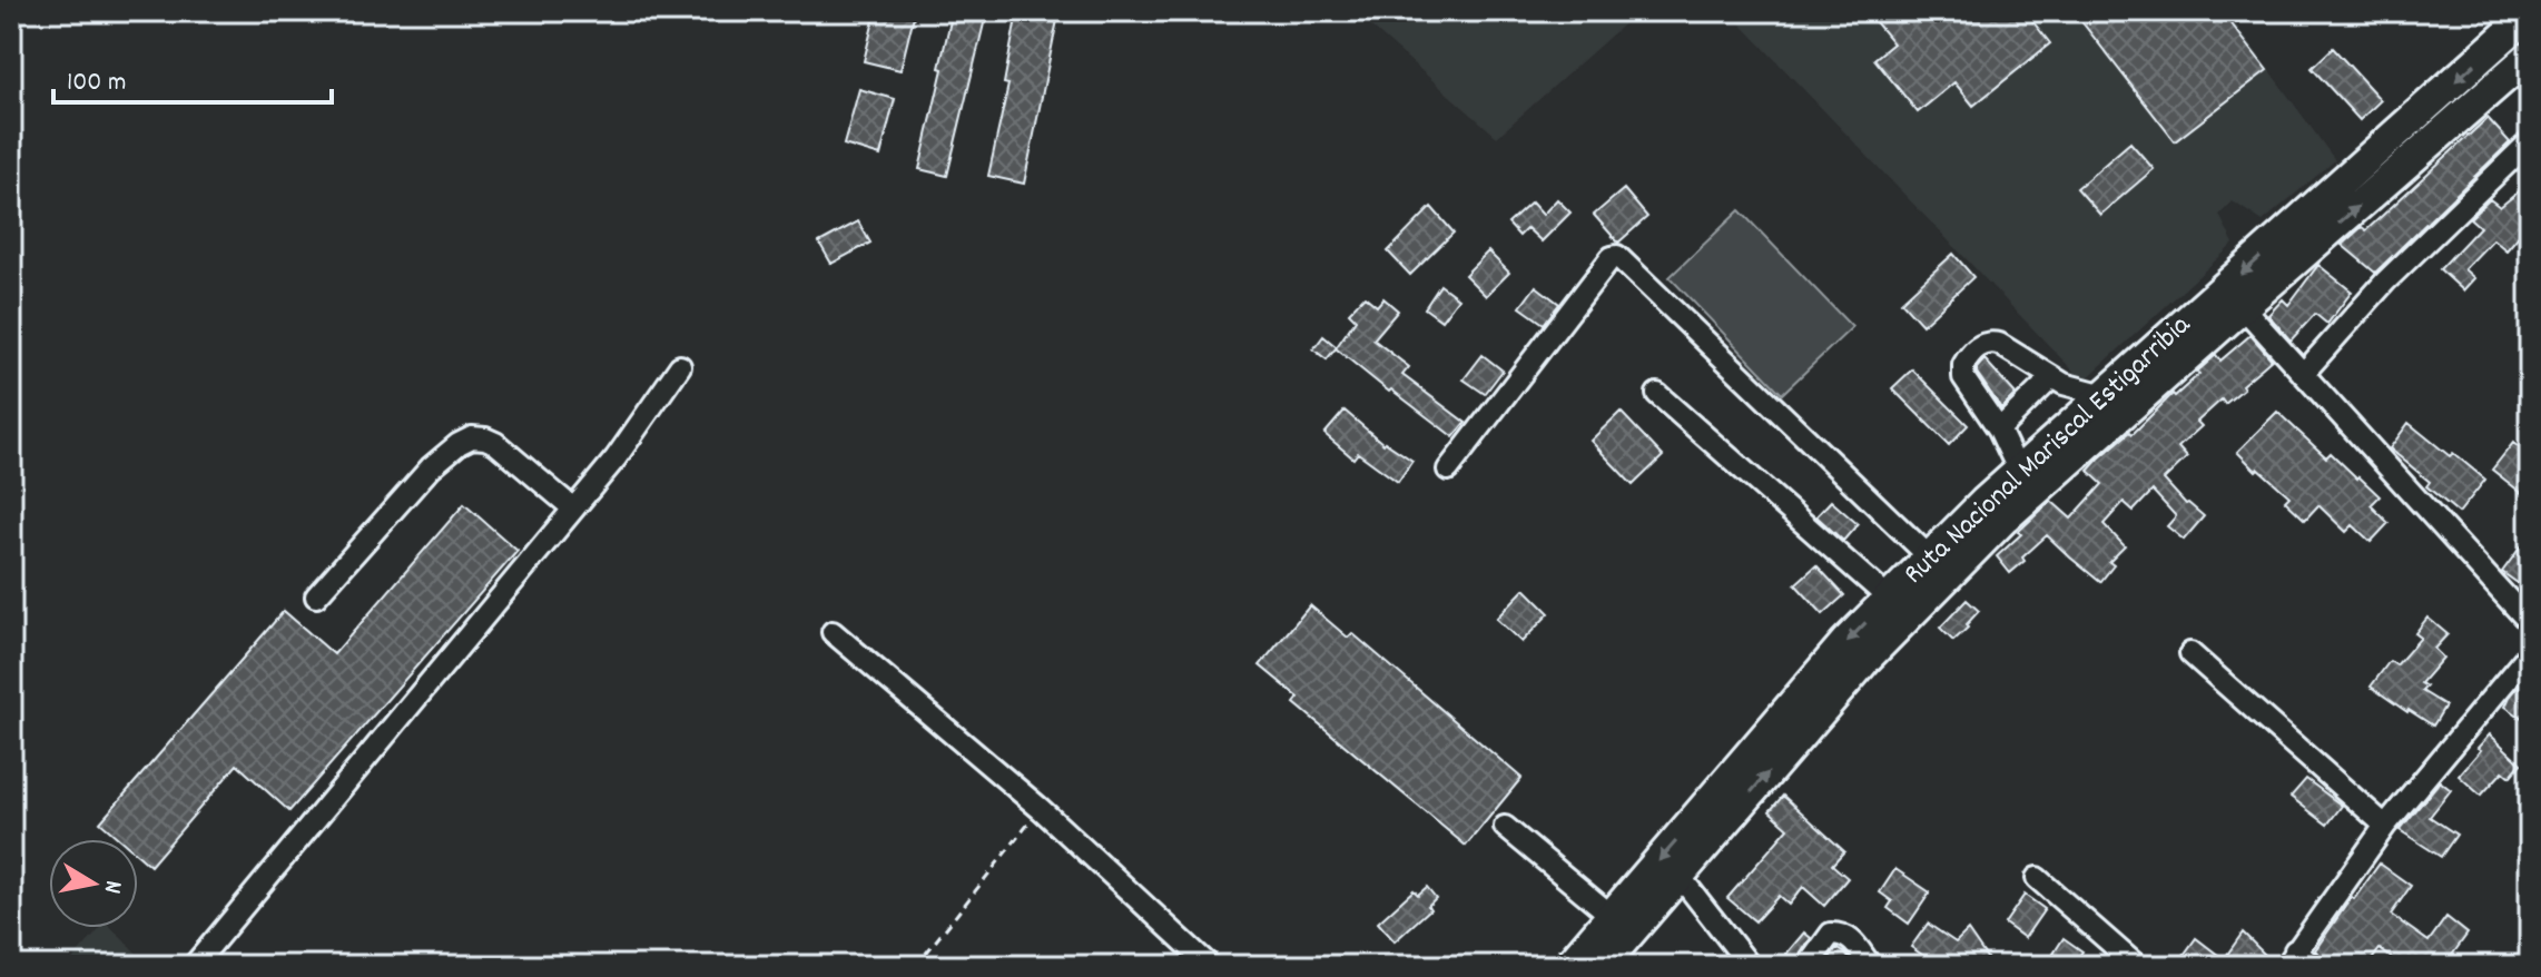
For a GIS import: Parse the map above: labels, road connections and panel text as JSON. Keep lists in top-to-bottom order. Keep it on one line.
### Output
{"streets":{"highway":["Ruta Nacional Mariscal Estigarribia"]},"scale_bar":"100 m","north":"right"}
